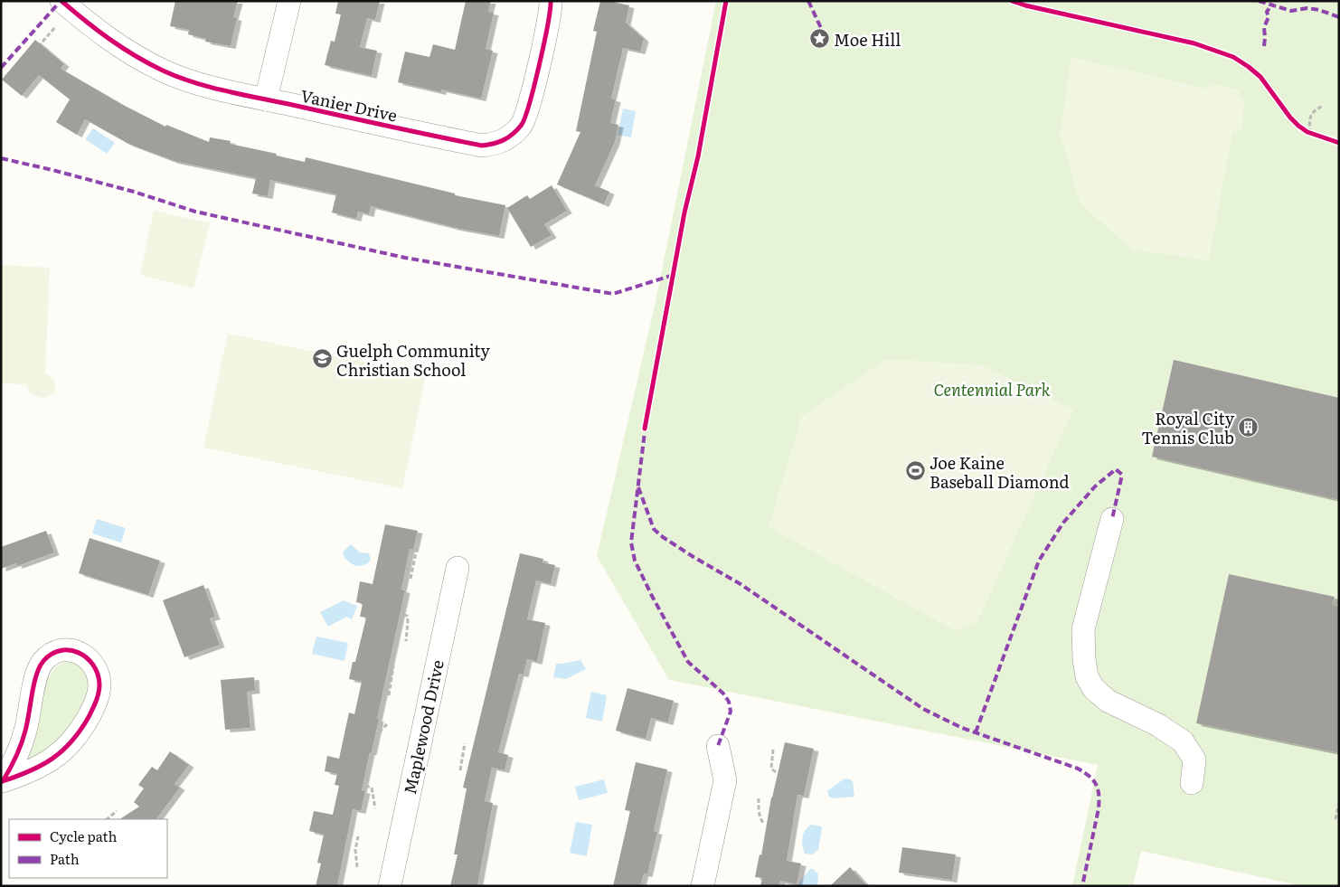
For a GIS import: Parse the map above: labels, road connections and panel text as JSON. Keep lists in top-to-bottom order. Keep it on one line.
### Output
{"streets":{"street":["Vanier Drive","Maplewood Drive"]},"parks":["Centennial Park"],"places":{"place":["Moe Hill"],"school or university":["Guelph Community Christian School"],"building":["Royal City Tennis Club"],"sports":["Joe Kaine Baseball Diamond"]},"legend":["Cycle path","Path"]}
